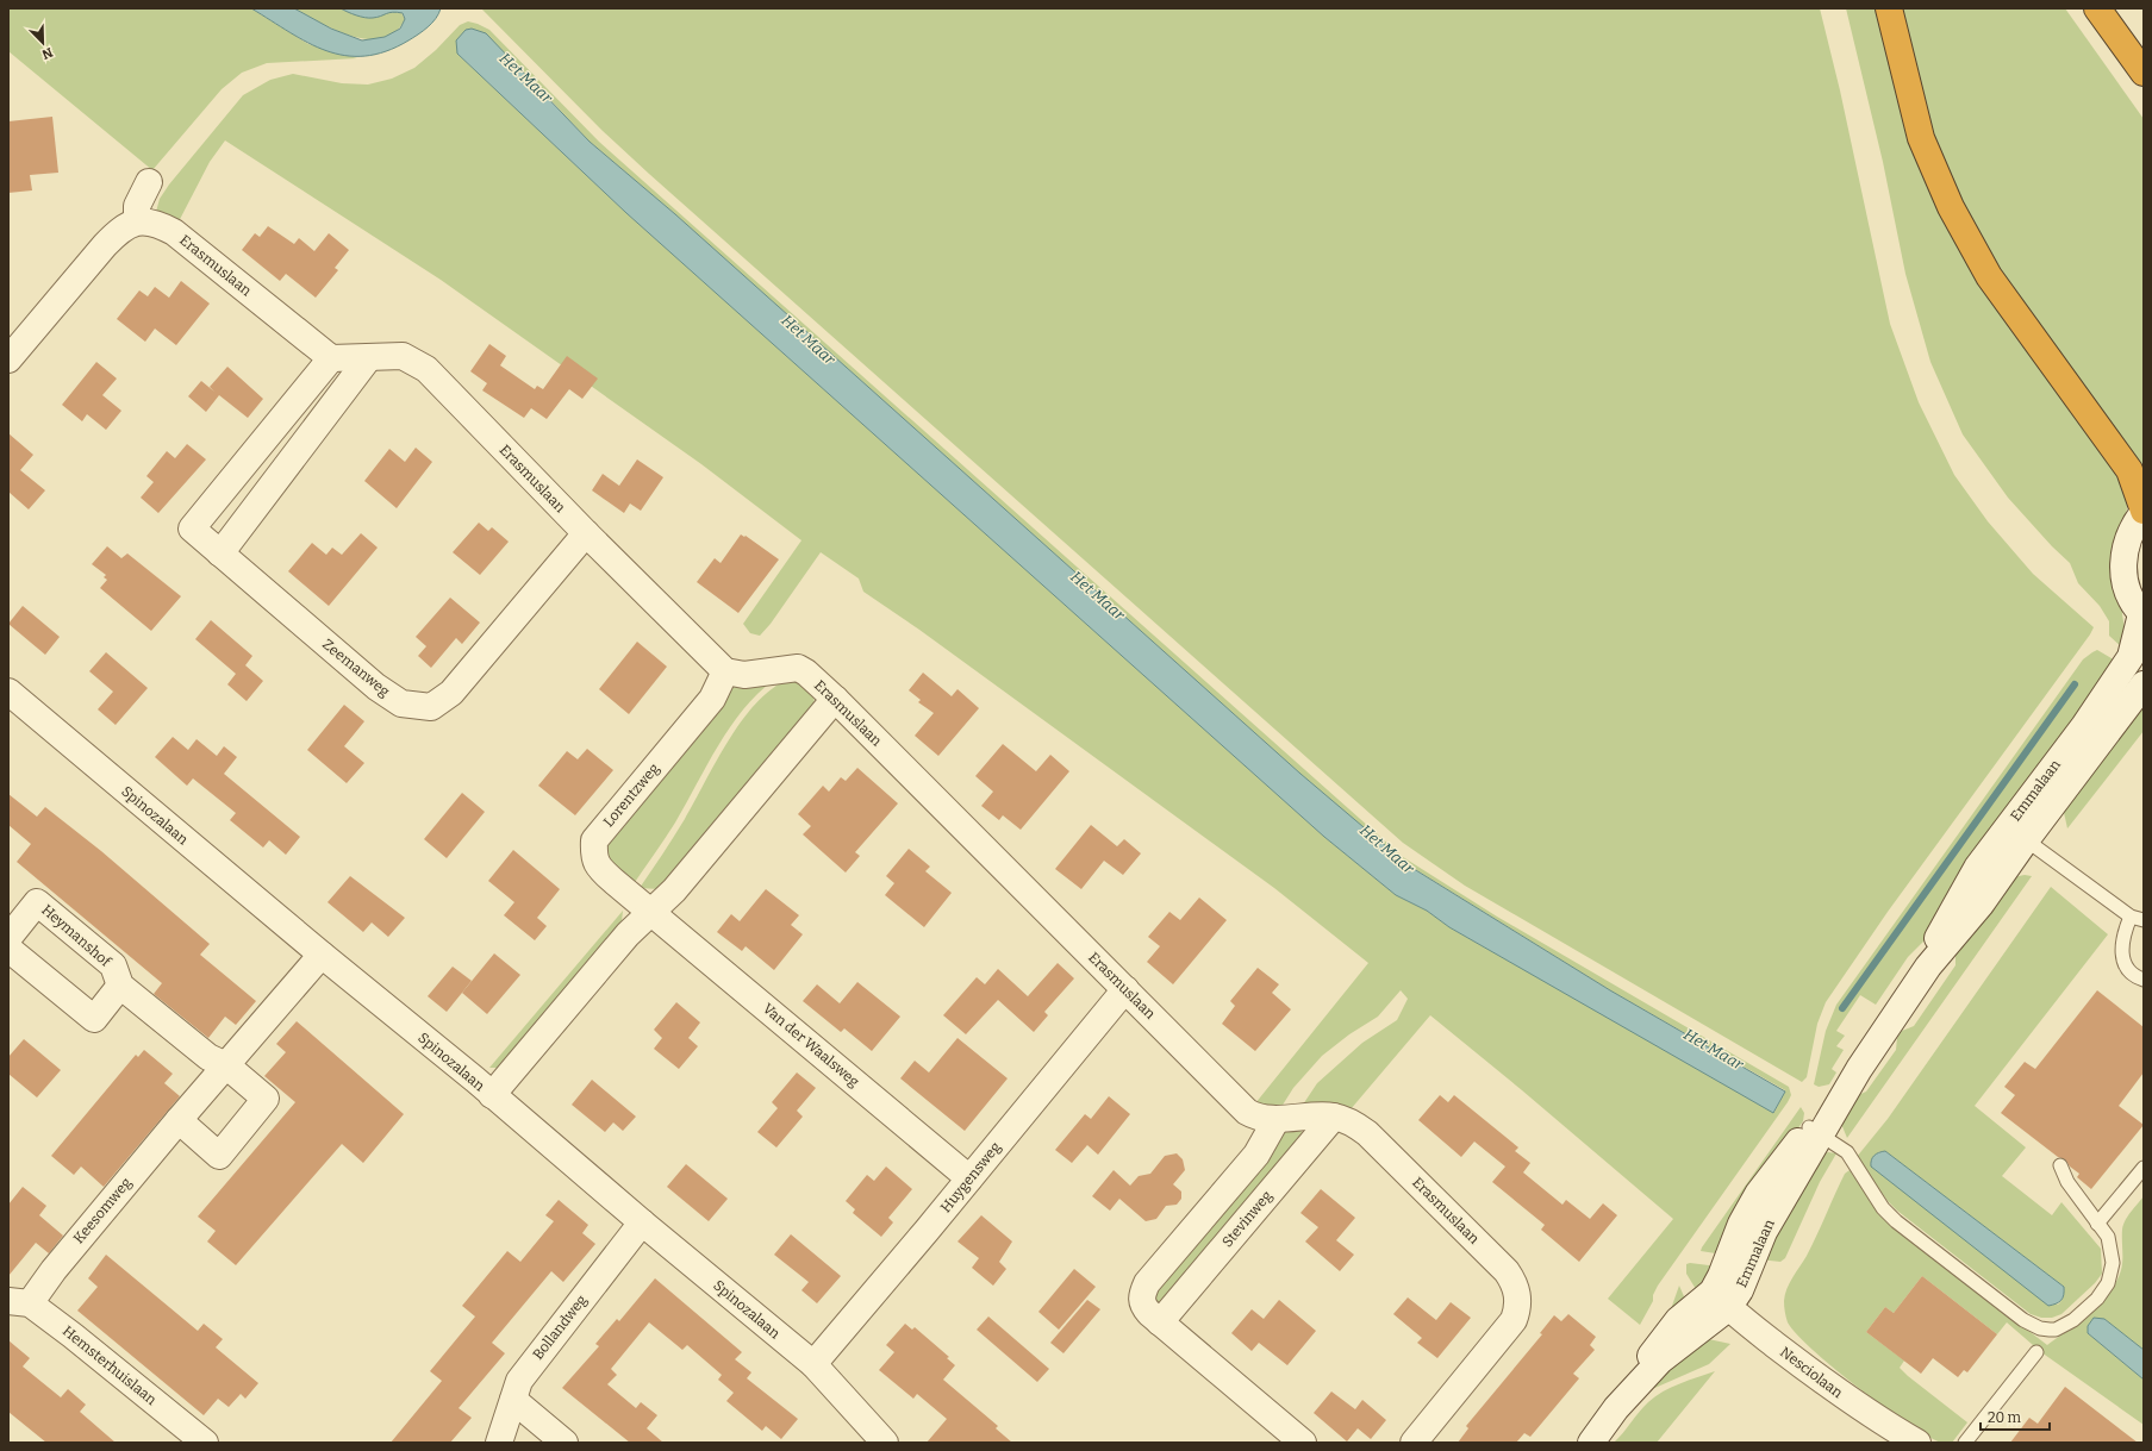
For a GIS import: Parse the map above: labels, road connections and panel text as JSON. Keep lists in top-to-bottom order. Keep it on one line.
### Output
{"streets":{"street":["Erasmuslaan","Zeemanweg","Emmalaan","Lorentzweg","Spinozalaan","Heymanshof","Van der Waalsweg","Huygensweg","Keesomweg","Stevinweg","Bollandweg","Hemsterhuislaan","Nesciolaan"]},"crossings":[["Erasmuslaan","Zeemanweg"],["Erasmuslaan","Lorentzweg"],["Erasmuslaan","Huygensweg"],["Erasmuslaan","Stevinweg"],["Emmalaan","Nesciolaan"],["Lorentzweg","Van der Waalsweg"],["Spinozalaan","Huygensweg"],["Spinozalaan","Keesomweg"],["Spinozalaan","Bollandweg"],["Van der Waalsweg","Huygensweg"],["Keesomweg","Hemsterhuislaan"]],"water":["Het Maar"],"scale_bar":"20 m","north":"bottom right"}
